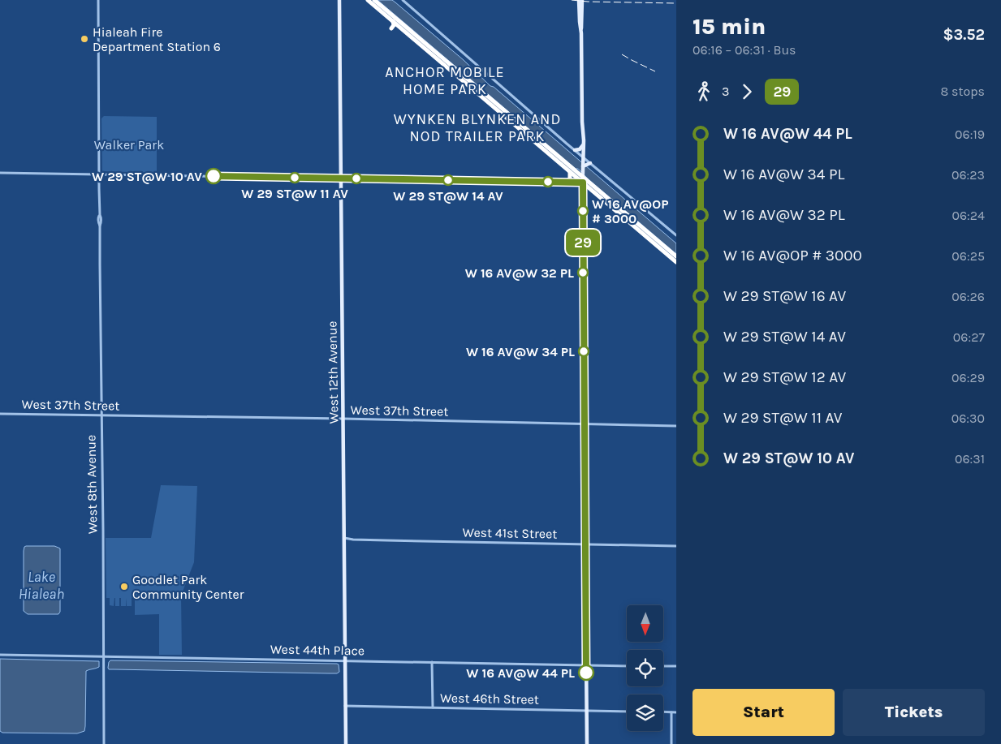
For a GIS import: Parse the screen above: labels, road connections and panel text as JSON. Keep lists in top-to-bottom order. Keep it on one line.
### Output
{"streets":{"main road":["West 12th Avenue"],"street":["West 37th Street","West 8th Avenue","West 41st Street","West 44th Place","West 46th Street"]},"crossings":[["West 12th Avenue","West 37th Street"],["West 12th Avenue","West 41st Street"],["West 12th Avenue","West 44th Place"],["West 12th Avenue","West 46th Street"],["West 37th Street","West 8th Avenue"],["West 8th Avenue","West 44th Place"]],"districts":["ANCHOR MOBILE HOME PARK","WYNKEN BLYNKEN AND NOD TRAILER PARK"],"water":["Lake Hialeah"],"parks":["Walker Park"],"places":["Hialeah Fire Department Station 6","W 29 ST@W 10 AV","W 29 ST@W 11 AV","W 29 ST@W 14 AV","W 16 AV@OP # 3000","W 16 AV@W 32 PL","W 16 AV@W 34 PL","Goodlet Park Community Center","W 16 AV@W 44 PL"],"lines":["bus line 29"],"north":"bottom","page":{"on_map":"29","heading":["15 min","06:16 – 06:31 · Bus","$3.52"],"legs":["3","29","8 stops"],"list":[{"name":"W 16 AV@W 44 PL","value":"06:19"},{"name":"W 16 AV@W 34 PL","value":"06:23"},{"name":"W 16 AV@W 32 PL","value":"06:24"},{"name":"W 16 AV@OP # 3000","value":"06:25"},{"name":"W 29 ST@W 16 AV","value":"06:26"},{"name":"W 29 ST@W 14 AV","value":"06:27"},{"name":"W 29 ST@W 12 AV","value":"06:29"},{"name":"W 29 ST@W 11 AV","value":"06:30"},{"name":"W 29 ST@W 10 AV","value":"06:31"}],"buttons":["Start","Tickets"]}}
